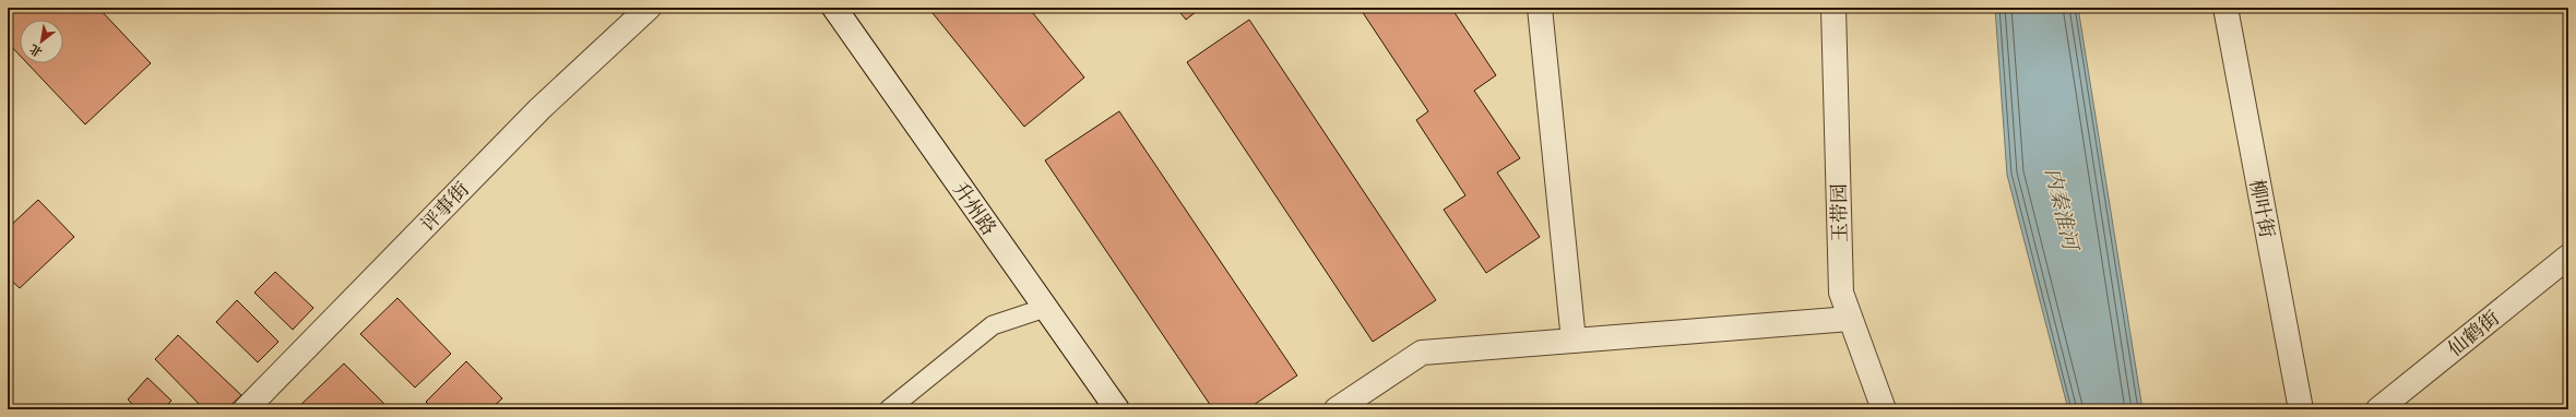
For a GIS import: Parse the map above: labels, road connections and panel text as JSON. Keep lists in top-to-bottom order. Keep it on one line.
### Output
{"streets":{"street":["评事街","升州路","柳叶街","玉带园","仙鹤街"]},"water":["内秦淮河"],"north":"bottom left"}
